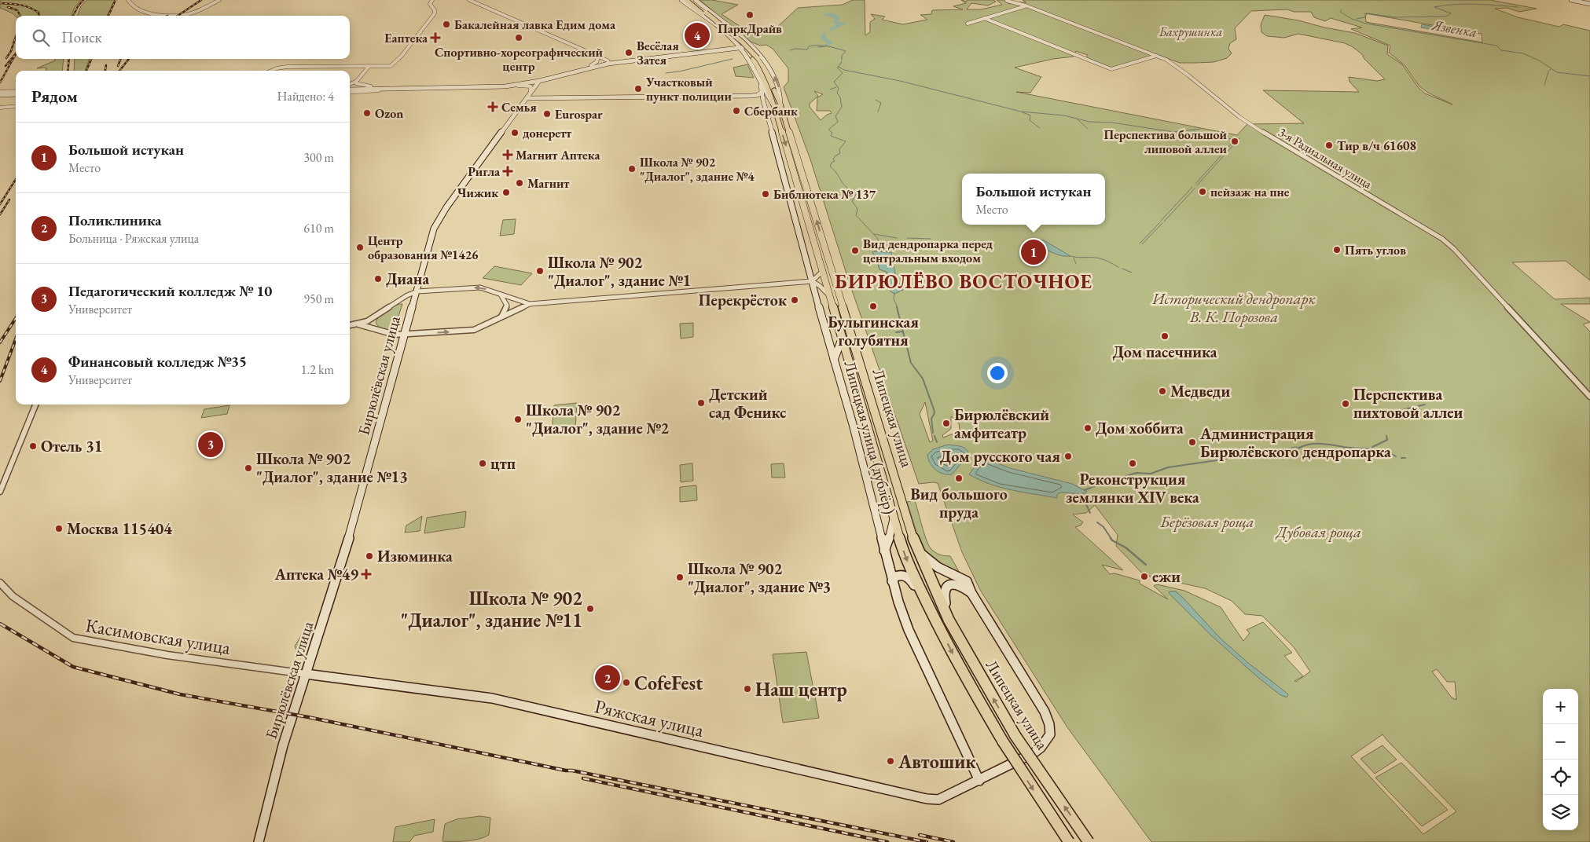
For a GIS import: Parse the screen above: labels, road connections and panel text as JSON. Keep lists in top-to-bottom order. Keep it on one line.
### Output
{"streets":{"main road":["Липецкая улица"],"street":["3-я Радиальная улица","Бирюлёвская улица","Липецкая улица (дублёр)","Касимовская улица","Ряжская улица"]},"crossings":[["Бирюлёвская улица","Касимовская улица"],["Бирюлёвская улица","Ряжская улица"],["Липецкая улица","Ряжская улица"],["Касимовская улица","Ряжская улица"]],"districts":["БИРЮЛЁВО ВОСТОЧНОЕ"],"water":["Язвенка"],"parks":["Бахрушинка","Исторический дендропарк В. К. Порозова","Берёзовая роща","Дубовая роща"],"places":{"other":["ПаркДрайв","Бакалейная лавка Едим дома","Спортивно-хореографический центр","Весёлая Затея","Участковый пункт полиции","Сбербанк","Ozon","Eurospar","донеретт","Перспектива большой липовой аллеи","Тир в/ч 61608","Школа № 902 \"Диалог\", здание №4","Магнит","пейзаж на пне","Чижик","Библиотека № 137","Центр образования №1426","Пять углов","Вид дендропарка перед центральным входом","Школа № 902 \"Диалог\", здание №1","Диана","Перекрёсток","Булыгинская голубятня","Дом пасечника","Медведи","Детский сад Феникс","Перспектива пихтовой аллеи","Школа № 902 \"Диалог\", здание №2","Бирюлёвский амфитеатр","Дом хоббита","Администрация Бирюлёвского дендропарка","Отель 31","Дом русского чая","цтп","Реконструкция землянки XIV века","Школа № 902 \"Диалог\", здание №13","Вид большого пруда","Москва 115404","Изюминка","ежи","Школа № 902 \"Диалог\", здание №3","Школа № 902 \"Диалог\", здание №11","CofeFest","Наш центр","Автошик"],"health":["Еаптека","Семья","Магнит Аптека","Ригла","Аптека №49"]},"page":{"search":"Поиск","pins":["4","1","3","2"],"heading":["Рядом","Найдено: 4"],"list":[{"mark":"1","name":"Большой истукан","note":"Место","value":"300 m"},{"mark":"2","name":"Поликлиника","note":"Больница · Ряжская улица","value":"610 m"},{"mark":"3","name":"Педагогический колледж № 10","note":"Университет","value":"950 m"},{"mark":"4","name":"Финансовый колледж №35","note":"Университет","value":"1.2 km"}],"popup":["Большой истукан","Место"],"map_buttons":["+","−"]}}
